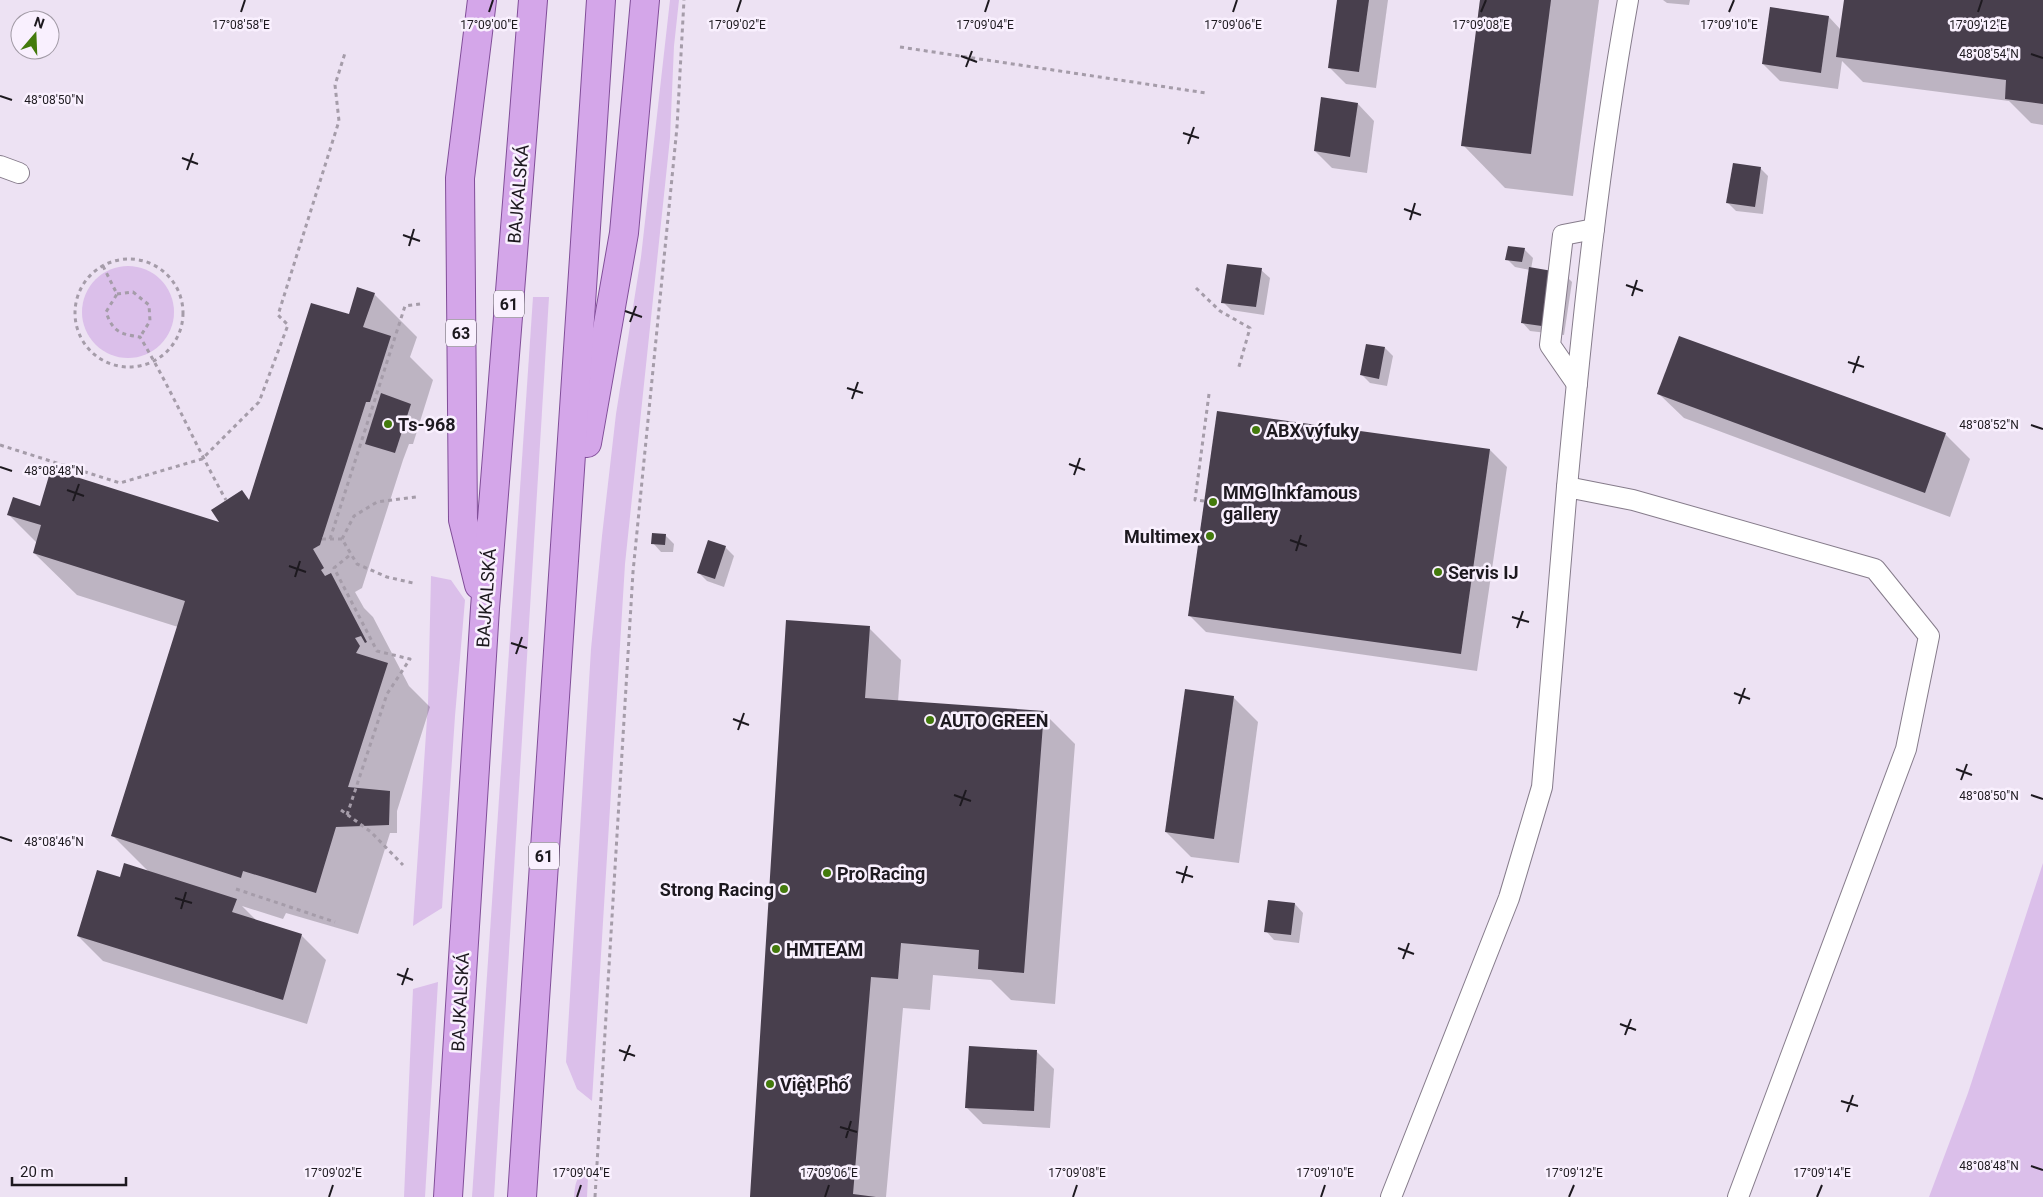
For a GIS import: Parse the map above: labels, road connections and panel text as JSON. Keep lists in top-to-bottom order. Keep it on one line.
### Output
{"streets":{"main road":["BAJKALSKÁ","61","63"]},"crossings":[["BAJKALSKÁ","63"]],"places":["Ts-968","ABX výfuky","MMG Inkfamous gallery","Multimex","Servis IJ","AUTO GREEN","Pro Racing","Strong Racing","HMTEAM","Việt Phố"],"scale_bar":"20 m","north":"top","coordinates":["17°08'58\"E","17°09'10\"E","17°09'00\"E","17°09'02\"E","17°09'04\"E","17°09'06\"E","17°09'08\"E","17°09'12\"E","48°08'54\"N","48°08'50\"N","48°08'52\"N","48°08'48\"N","48°08'46\"N","17°09'14\"E"]}
